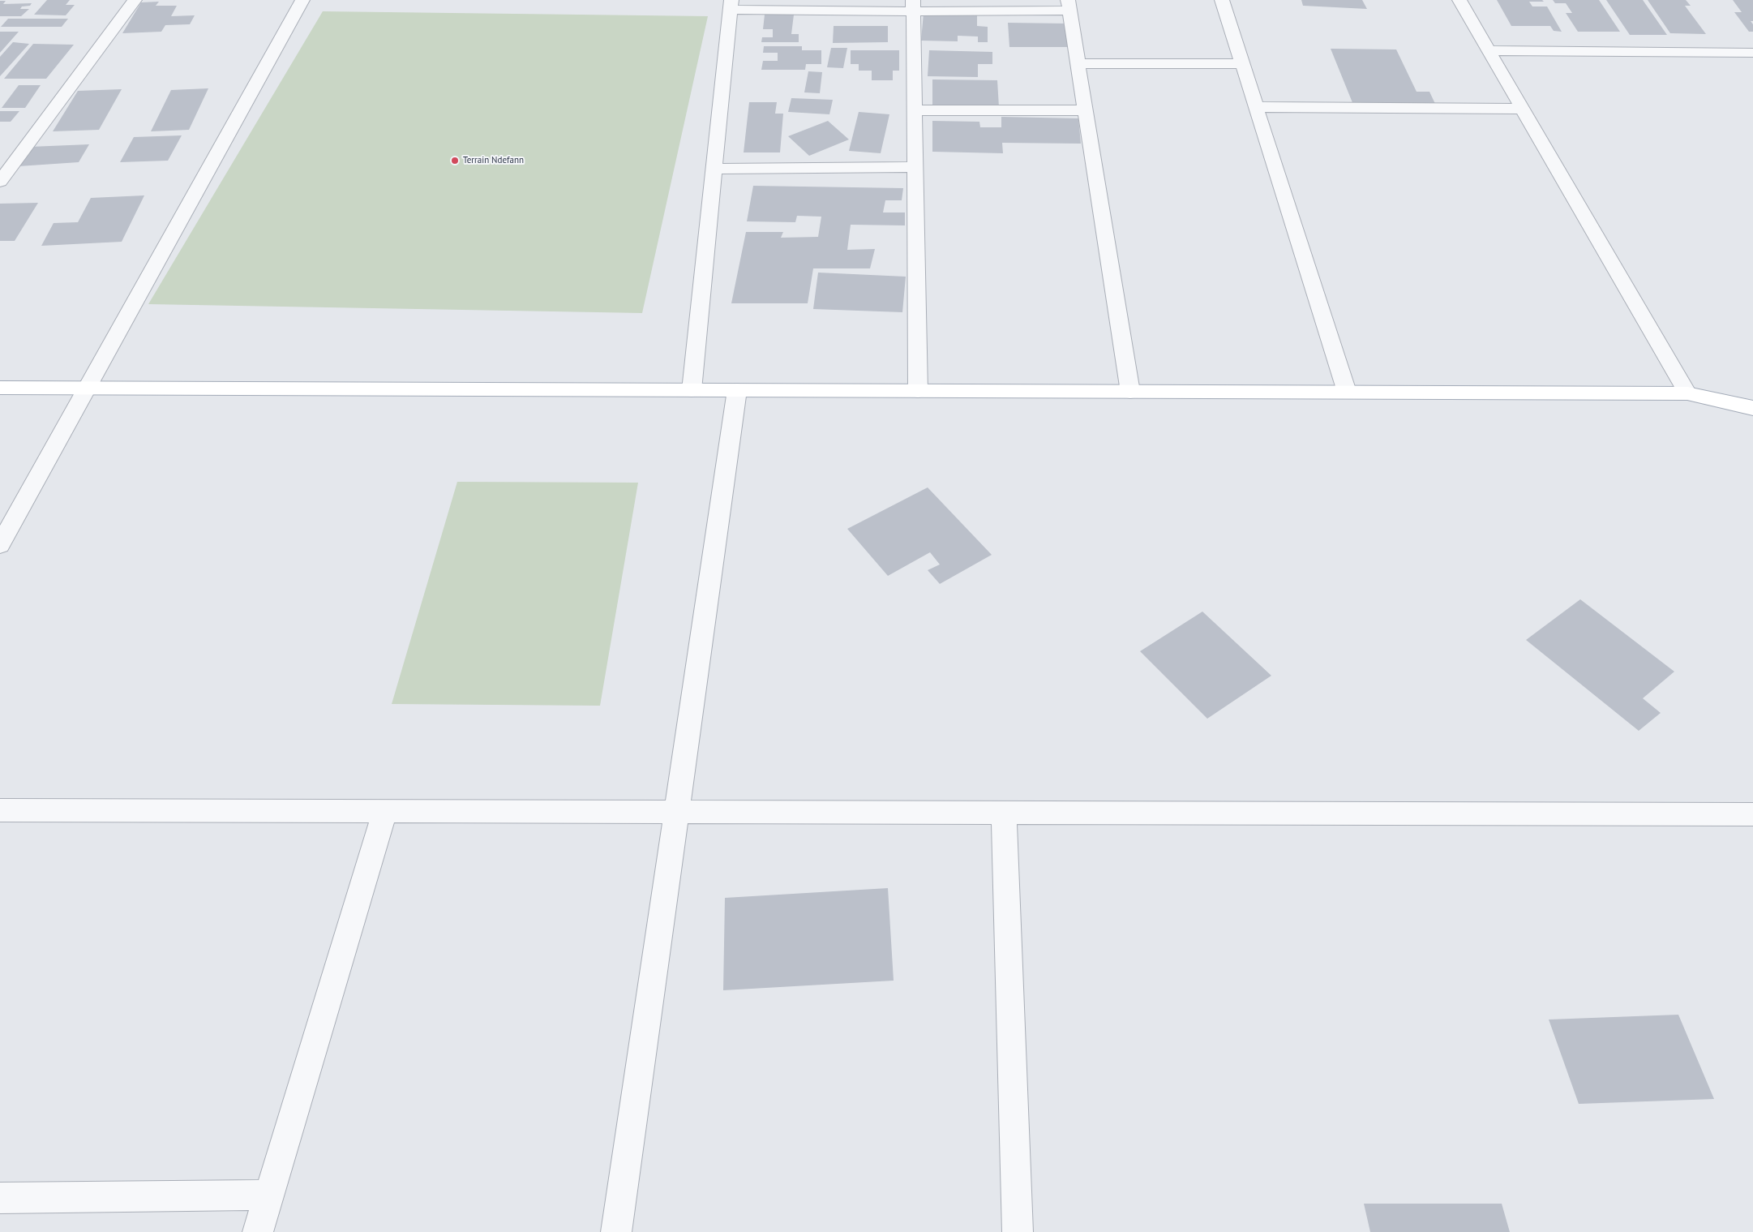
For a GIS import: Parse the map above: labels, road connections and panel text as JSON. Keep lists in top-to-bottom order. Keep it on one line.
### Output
{"places":["Terrain Ndefann"]}
